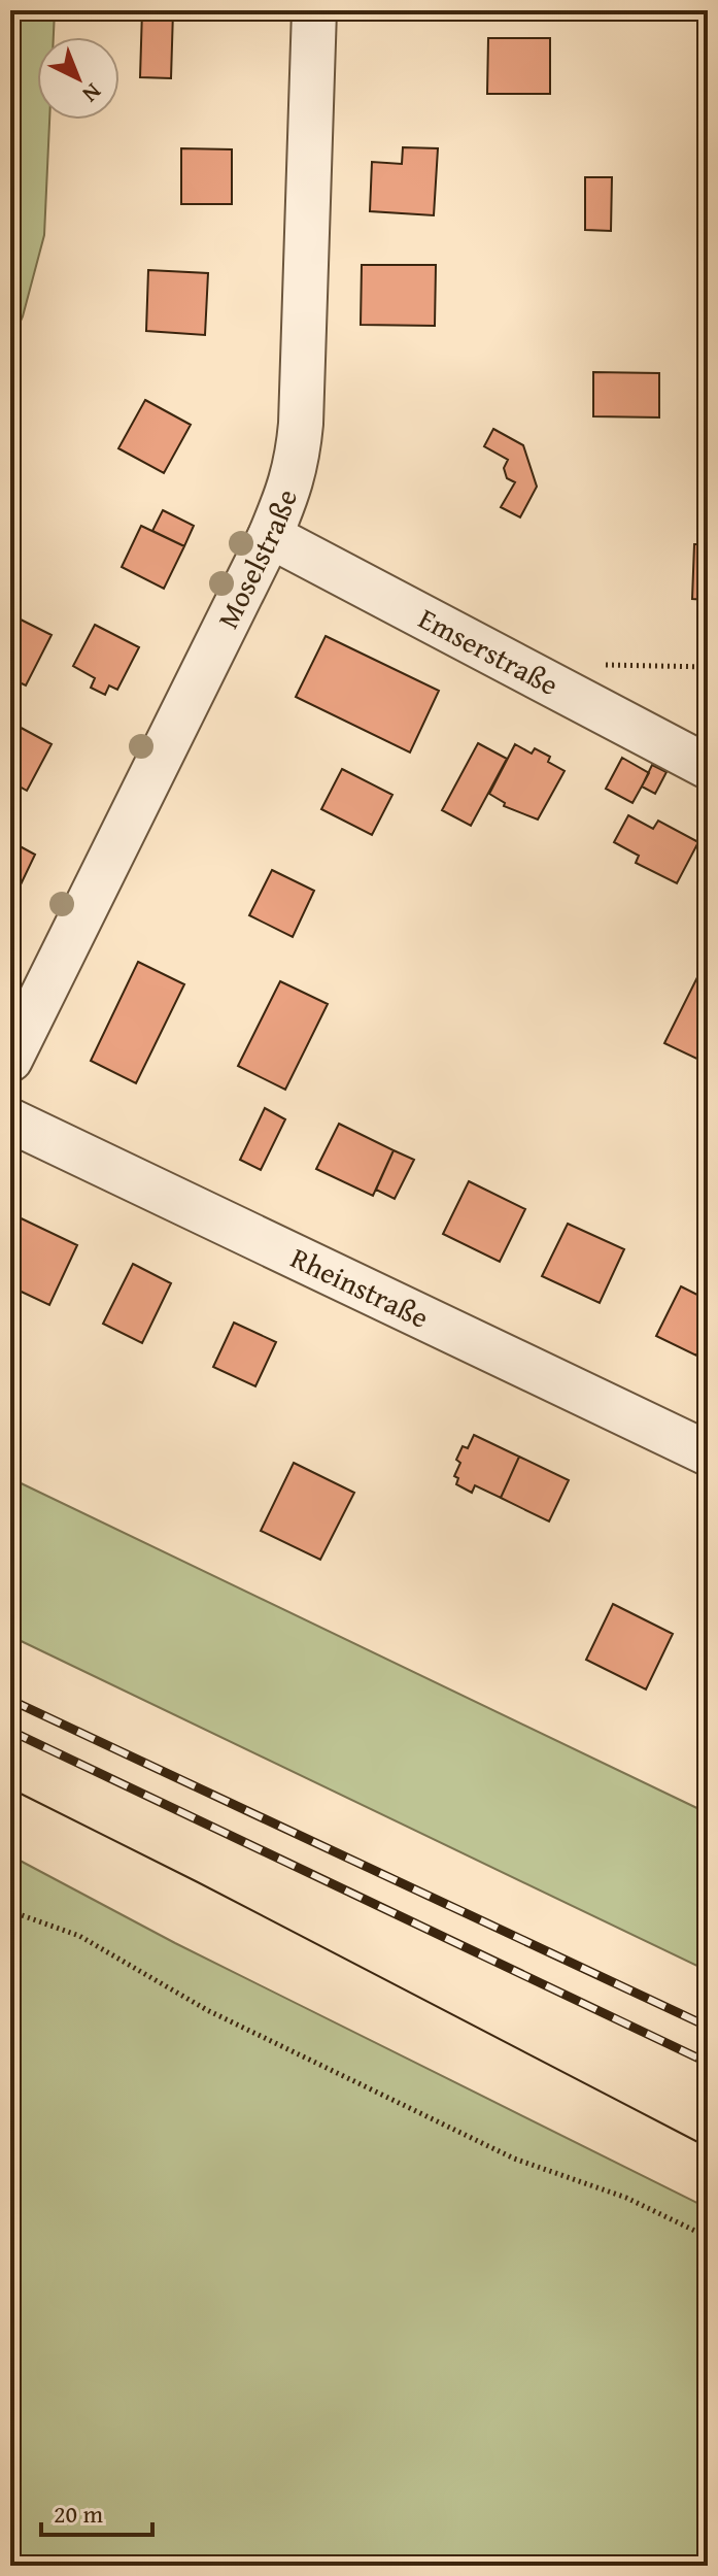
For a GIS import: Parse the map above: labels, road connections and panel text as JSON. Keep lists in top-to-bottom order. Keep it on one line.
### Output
{"streets":{"street":["Moselstraße","Emserstraße","Rheinstraße"]},"crossings":[["Moselstraße","Emserstraße"]],"scale_bar":"20 m","north":"bottom right"}
